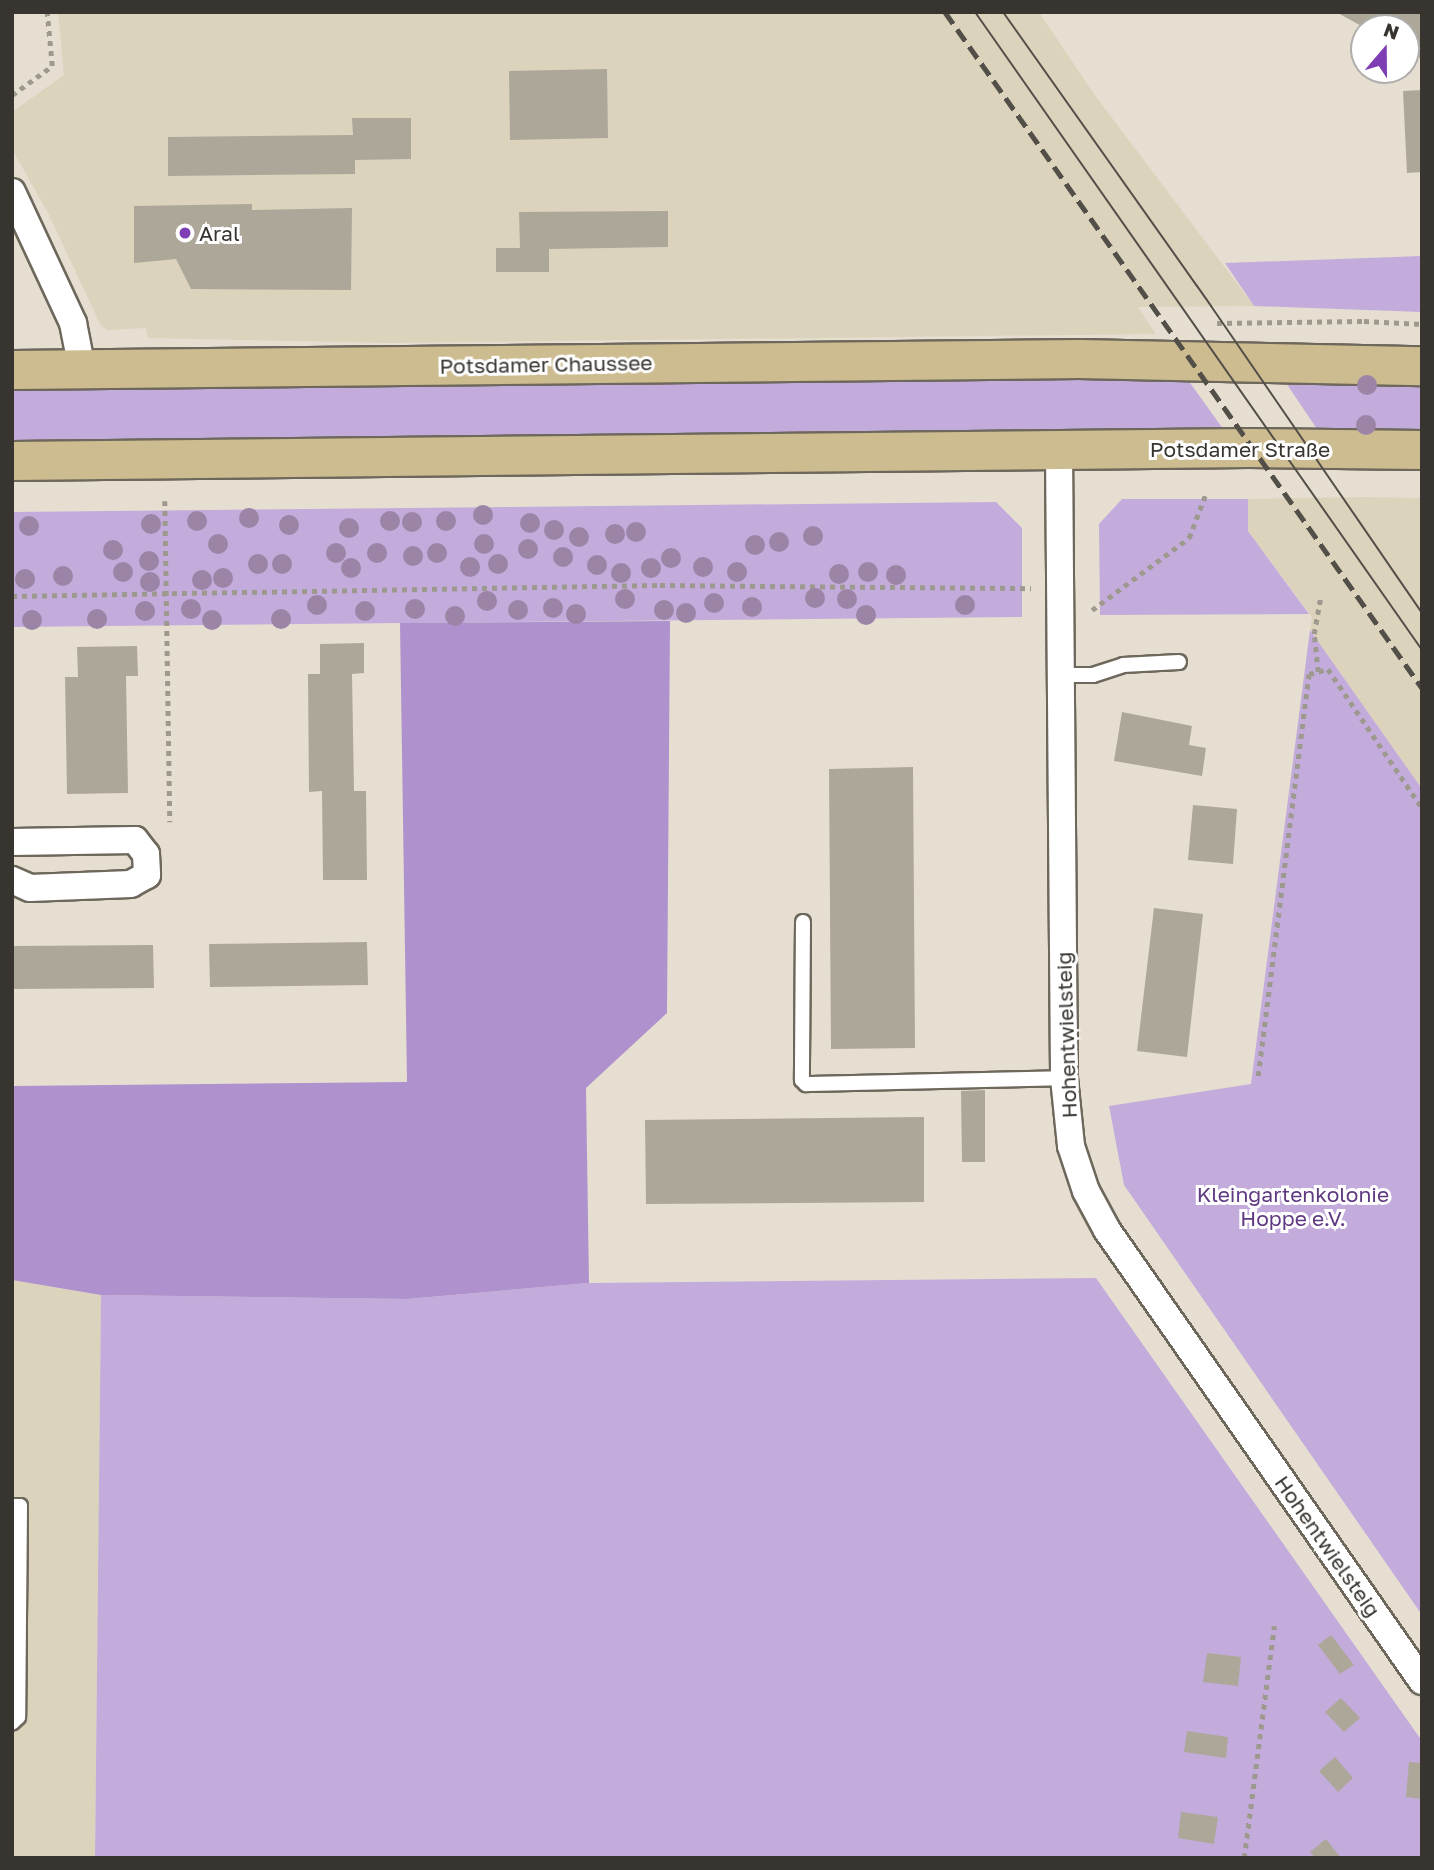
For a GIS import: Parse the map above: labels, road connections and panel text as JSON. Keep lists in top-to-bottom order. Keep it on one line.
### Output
{"streets":{"main road":["Potsdamer Chaussee","Potsdamer Straße"],"street":["Hohentwielsteig"]},"crossings":[["Potsdamer Straße","Hohentwielsteig"]],"parks":["Kleingartenkolonie Hoppe e.V."],"places":["Aral"],"north":"top"}
